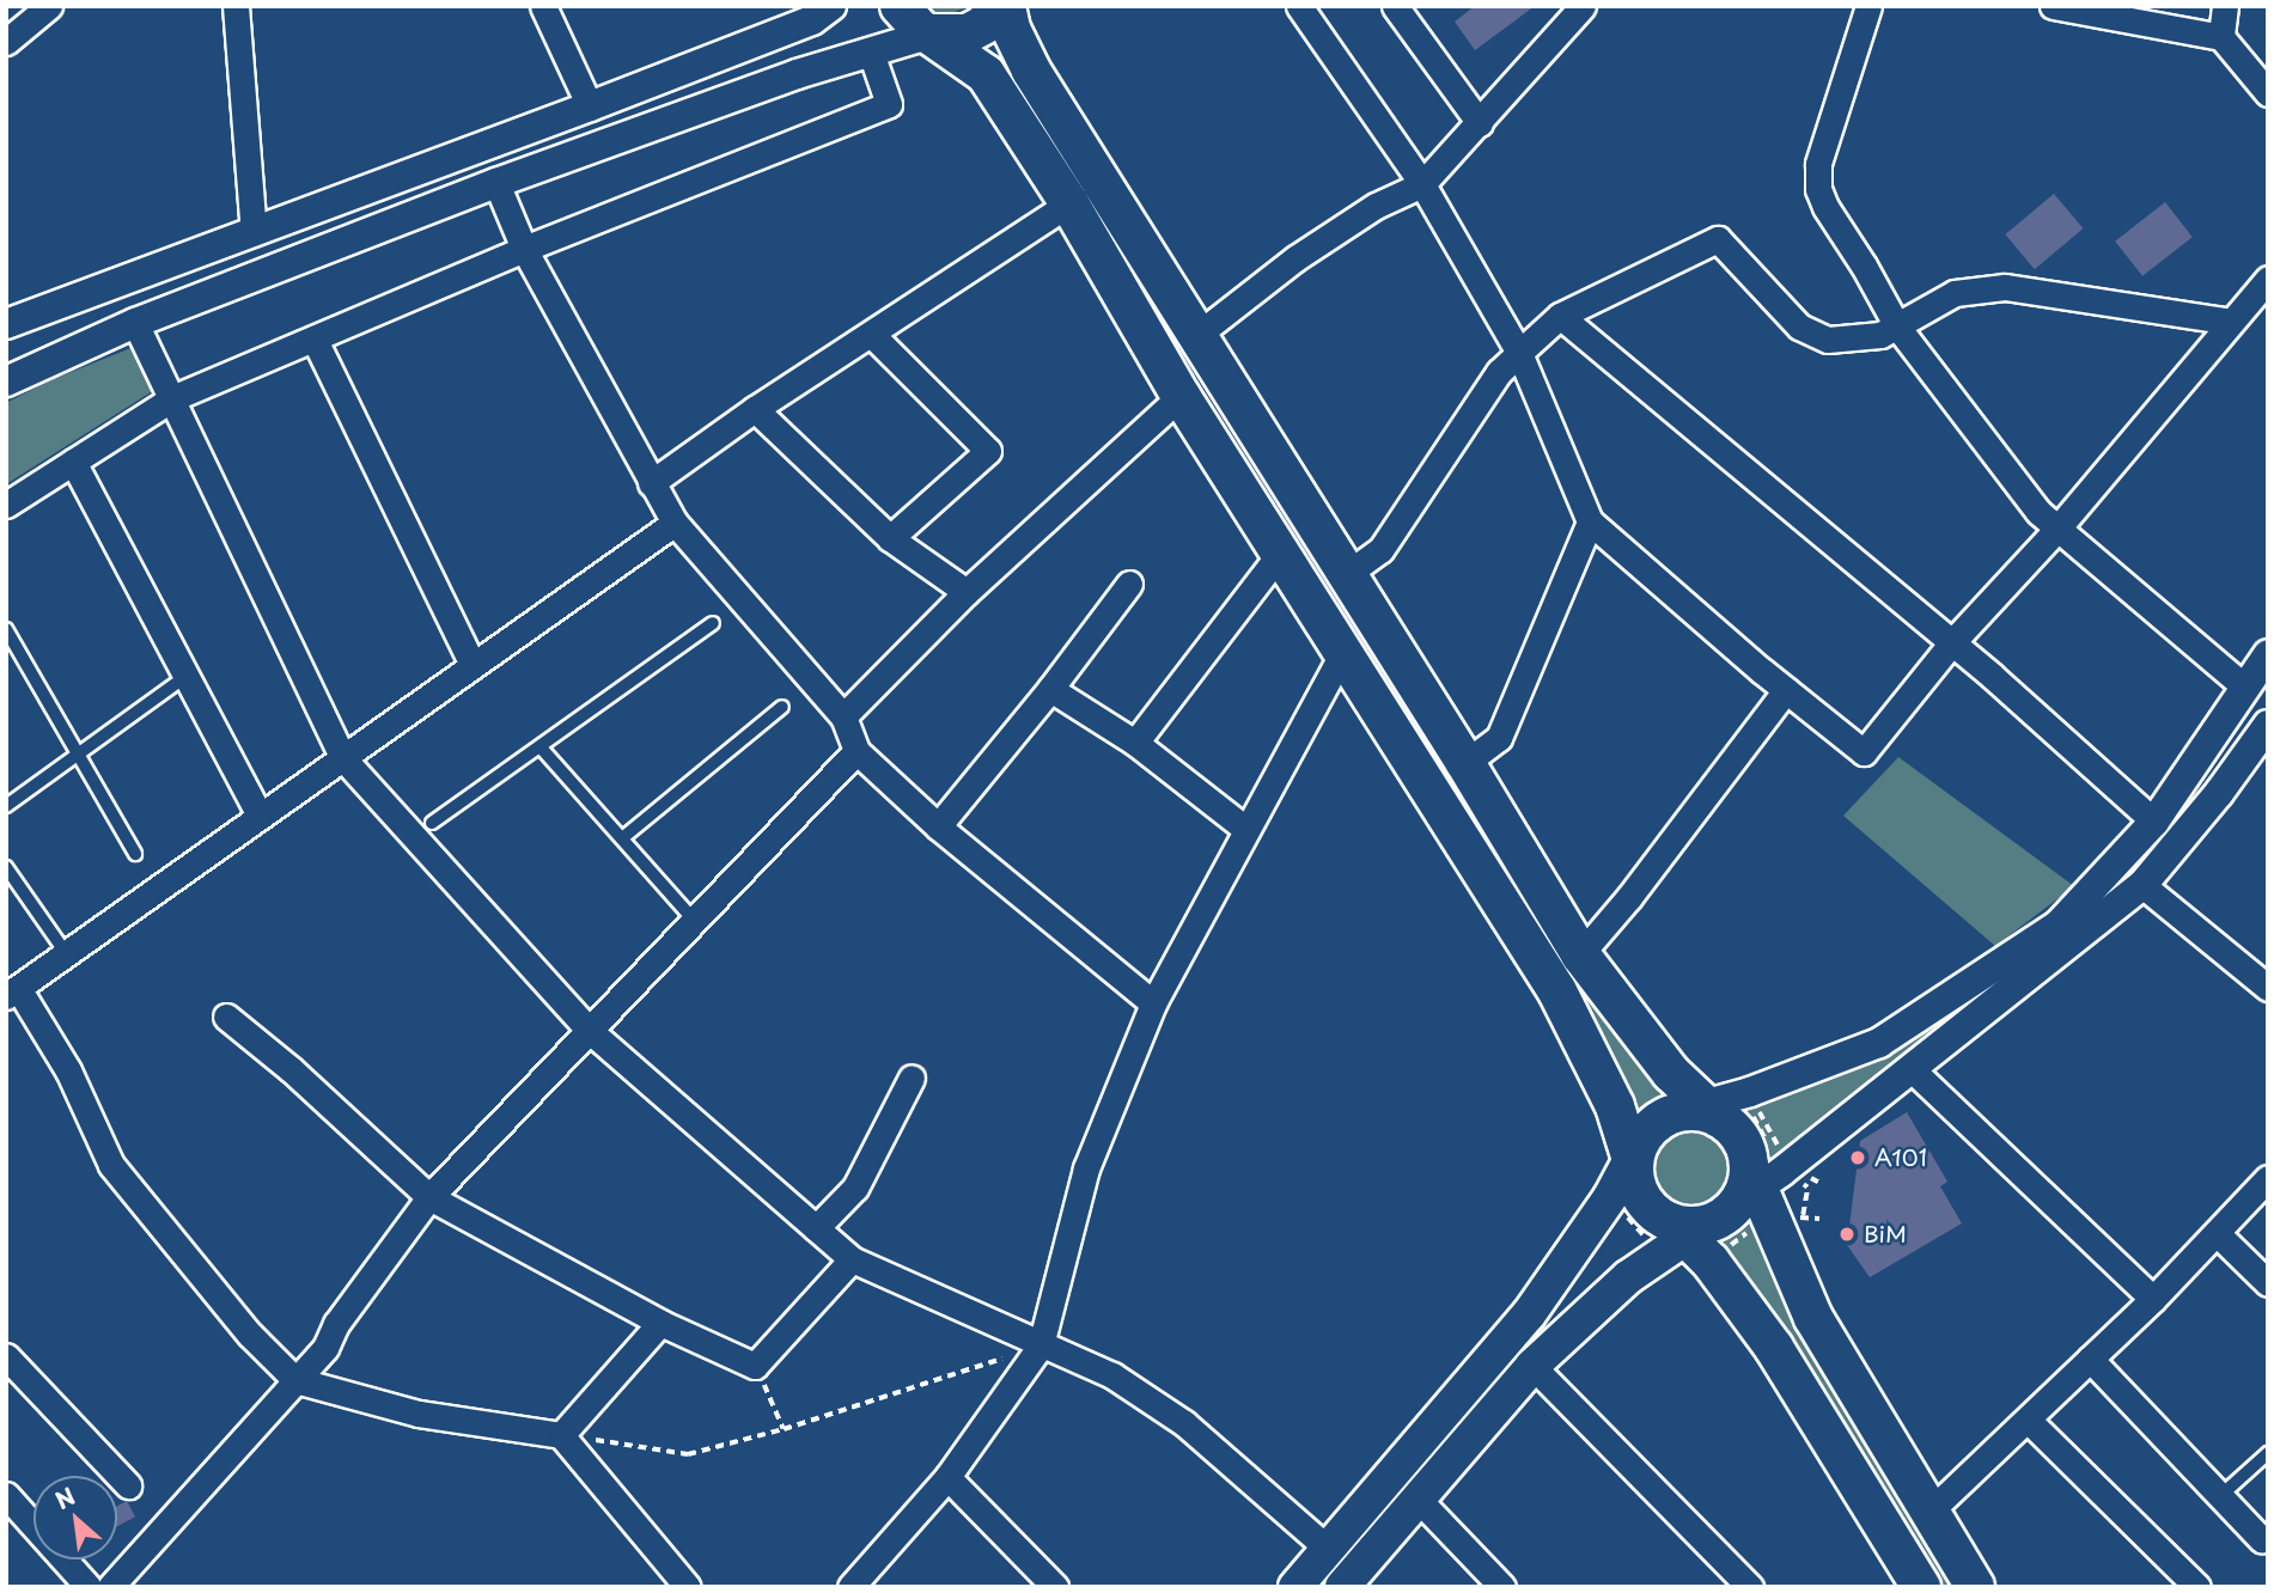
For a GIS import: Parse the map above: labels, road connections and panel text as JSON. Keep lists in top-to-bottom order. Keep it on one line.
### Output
{"places":["A101","BiM"],"north":"top left"}
